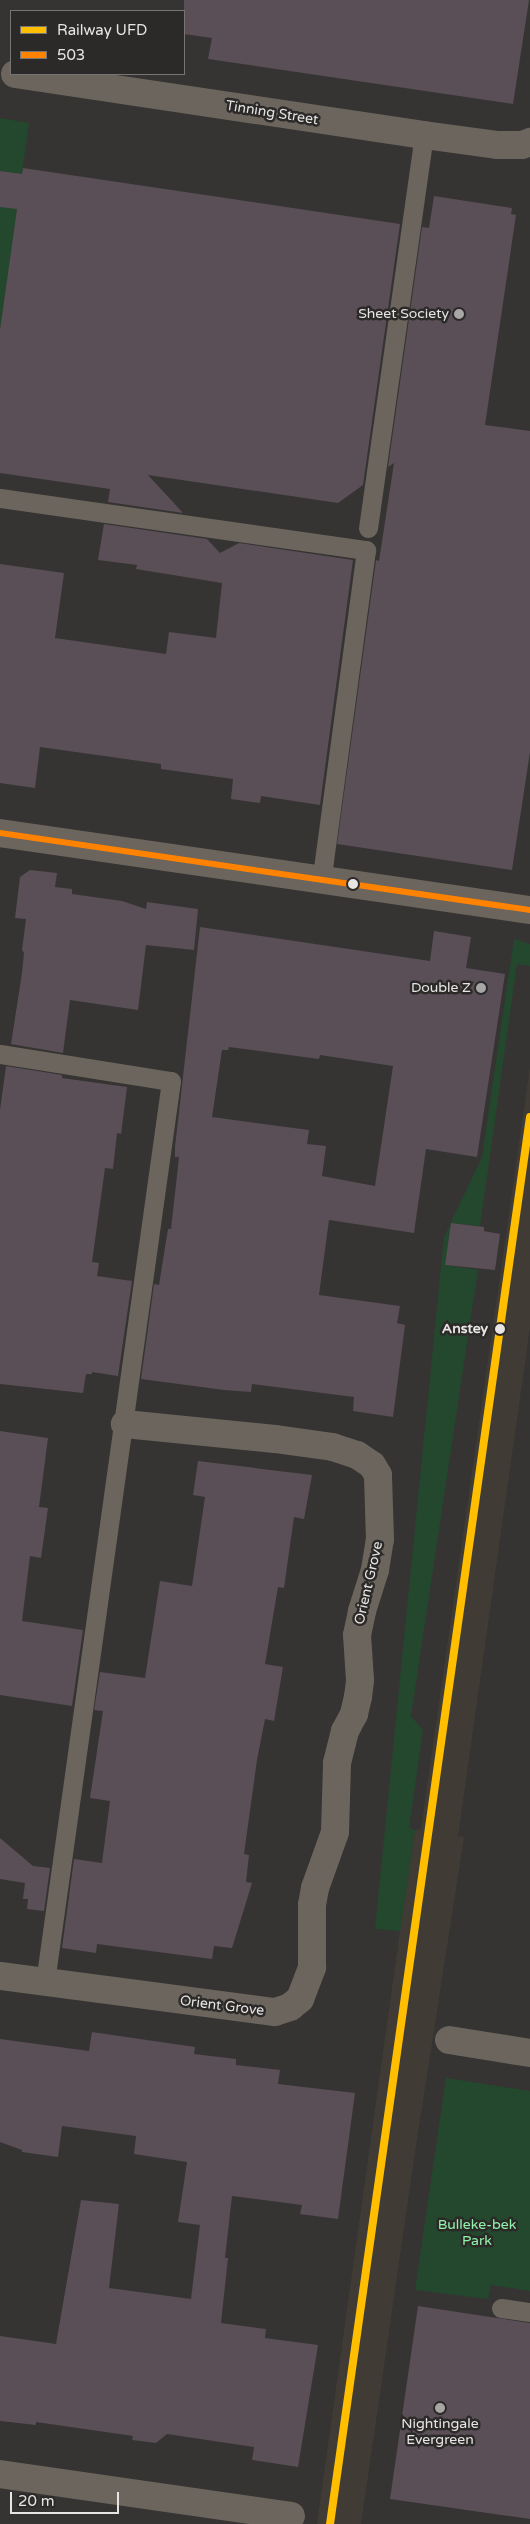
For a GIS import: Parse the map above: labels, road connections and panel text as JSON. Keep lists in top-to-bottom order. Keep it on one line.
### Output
{"streets":{"street":["Tinning Street","Orient Grove"]},"parks":["Bulleke-bek Park"],"places":["Sheet Society","Double Z","Anstey","Nightingale Evergreen"],"lines":["transit line 503","rail line UFD"],"legend":["Railway UFD","503"],"scale_bar":"20 m"}
